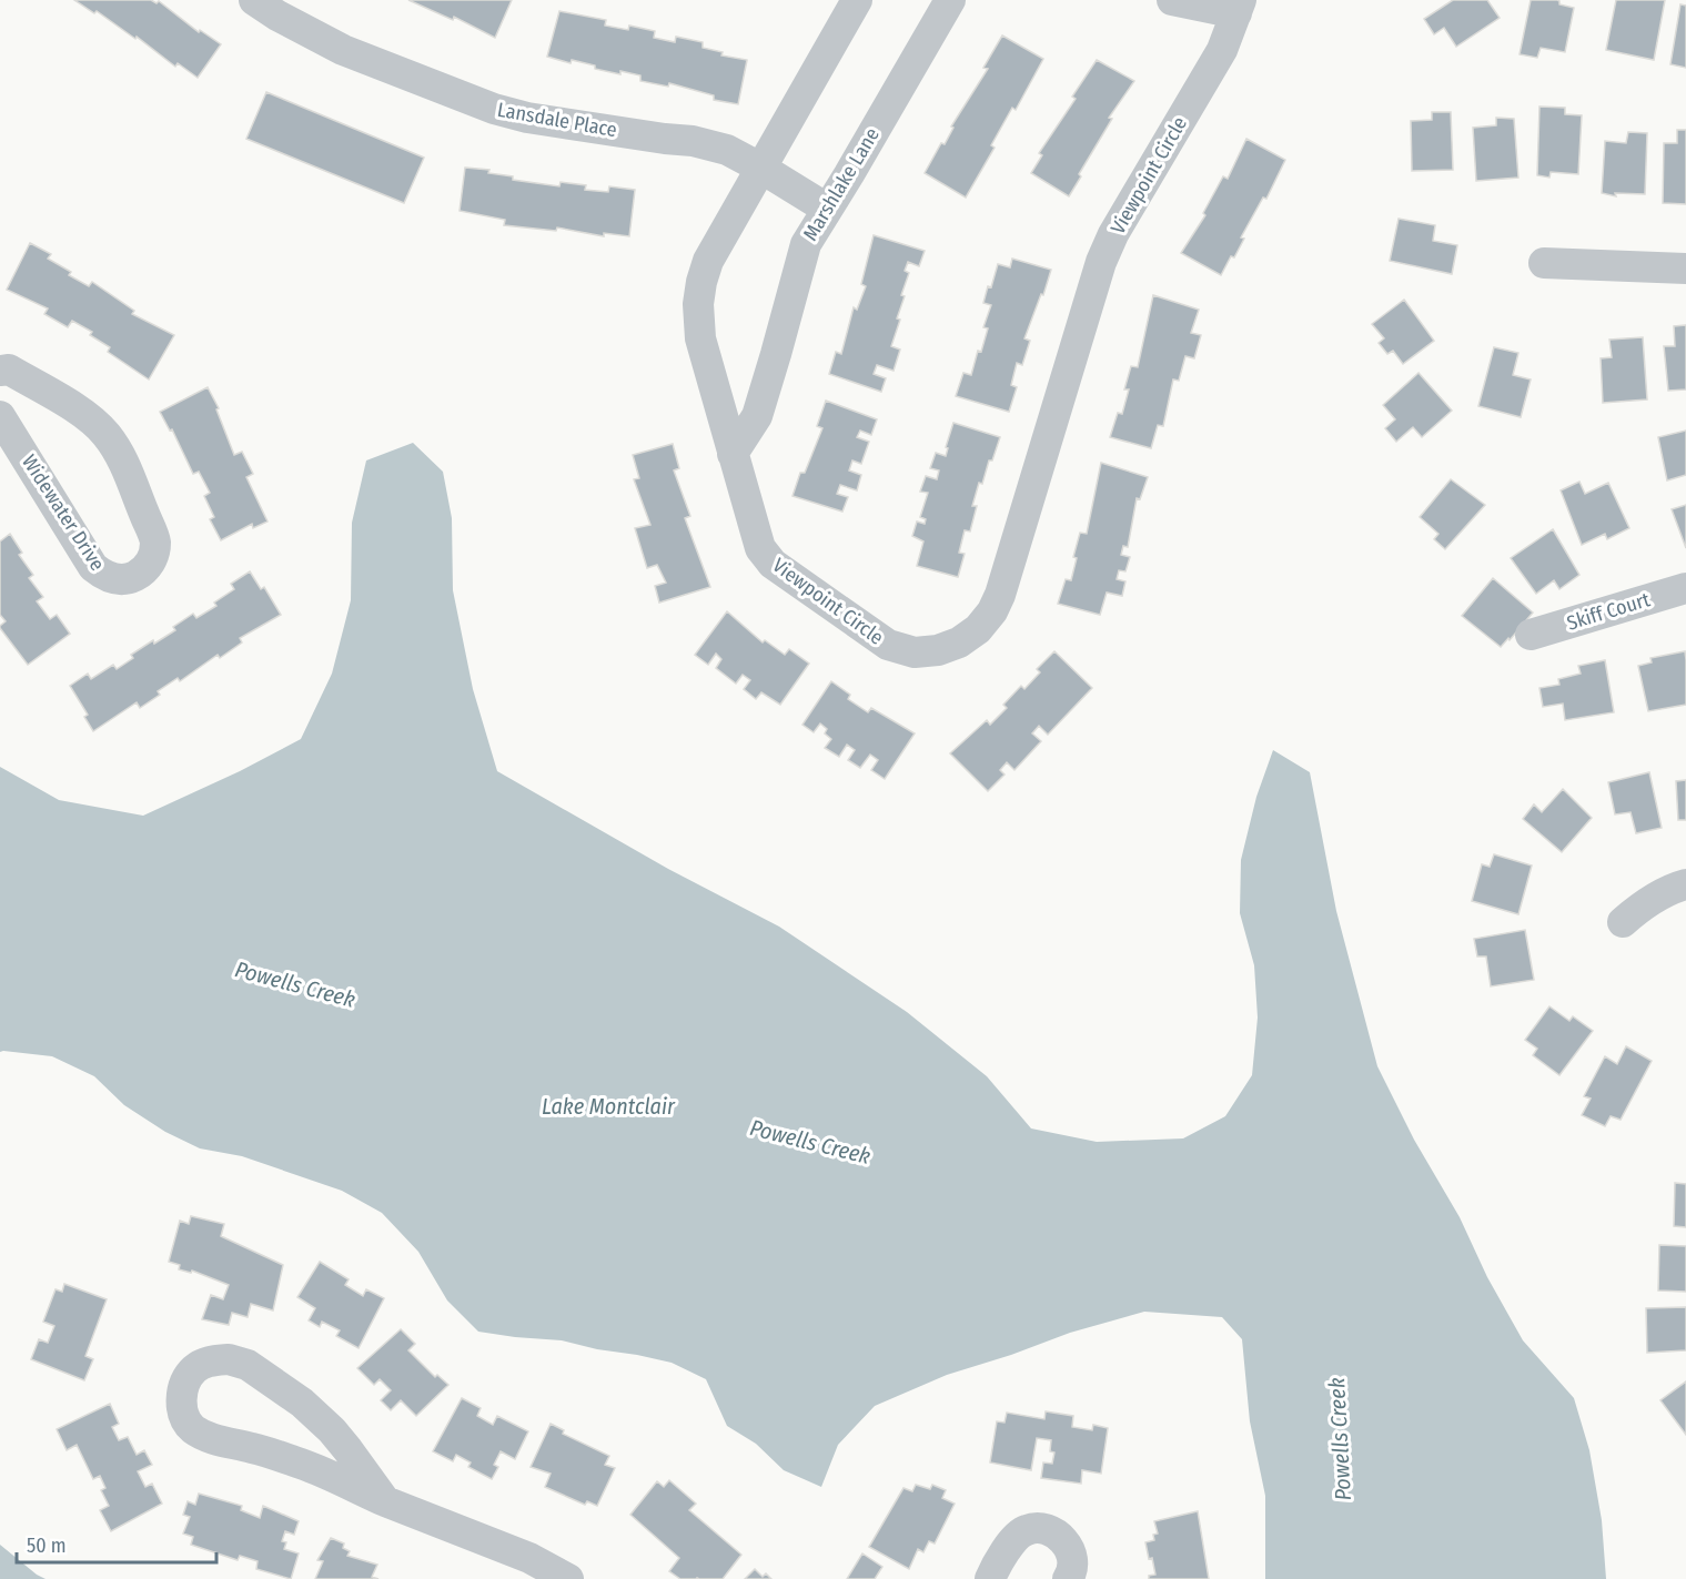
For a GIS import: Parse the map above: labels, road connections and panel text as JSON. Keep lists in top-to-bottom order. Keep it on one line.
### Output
{"streets":{"street":["Lansdale Place","Viewpoint Circle","Marshlake Lane","Widewater Drive","Skiff Court"]},"crossings":[["Lansdale Place","Viewpoint Circle"],["Lansdale Place","Marshlake Lane"],["Viewpoint Circle","Marshlake Lane"]],"water":["Powells Creek","Lake Montclair"],"scale_bar":"50 m"}
